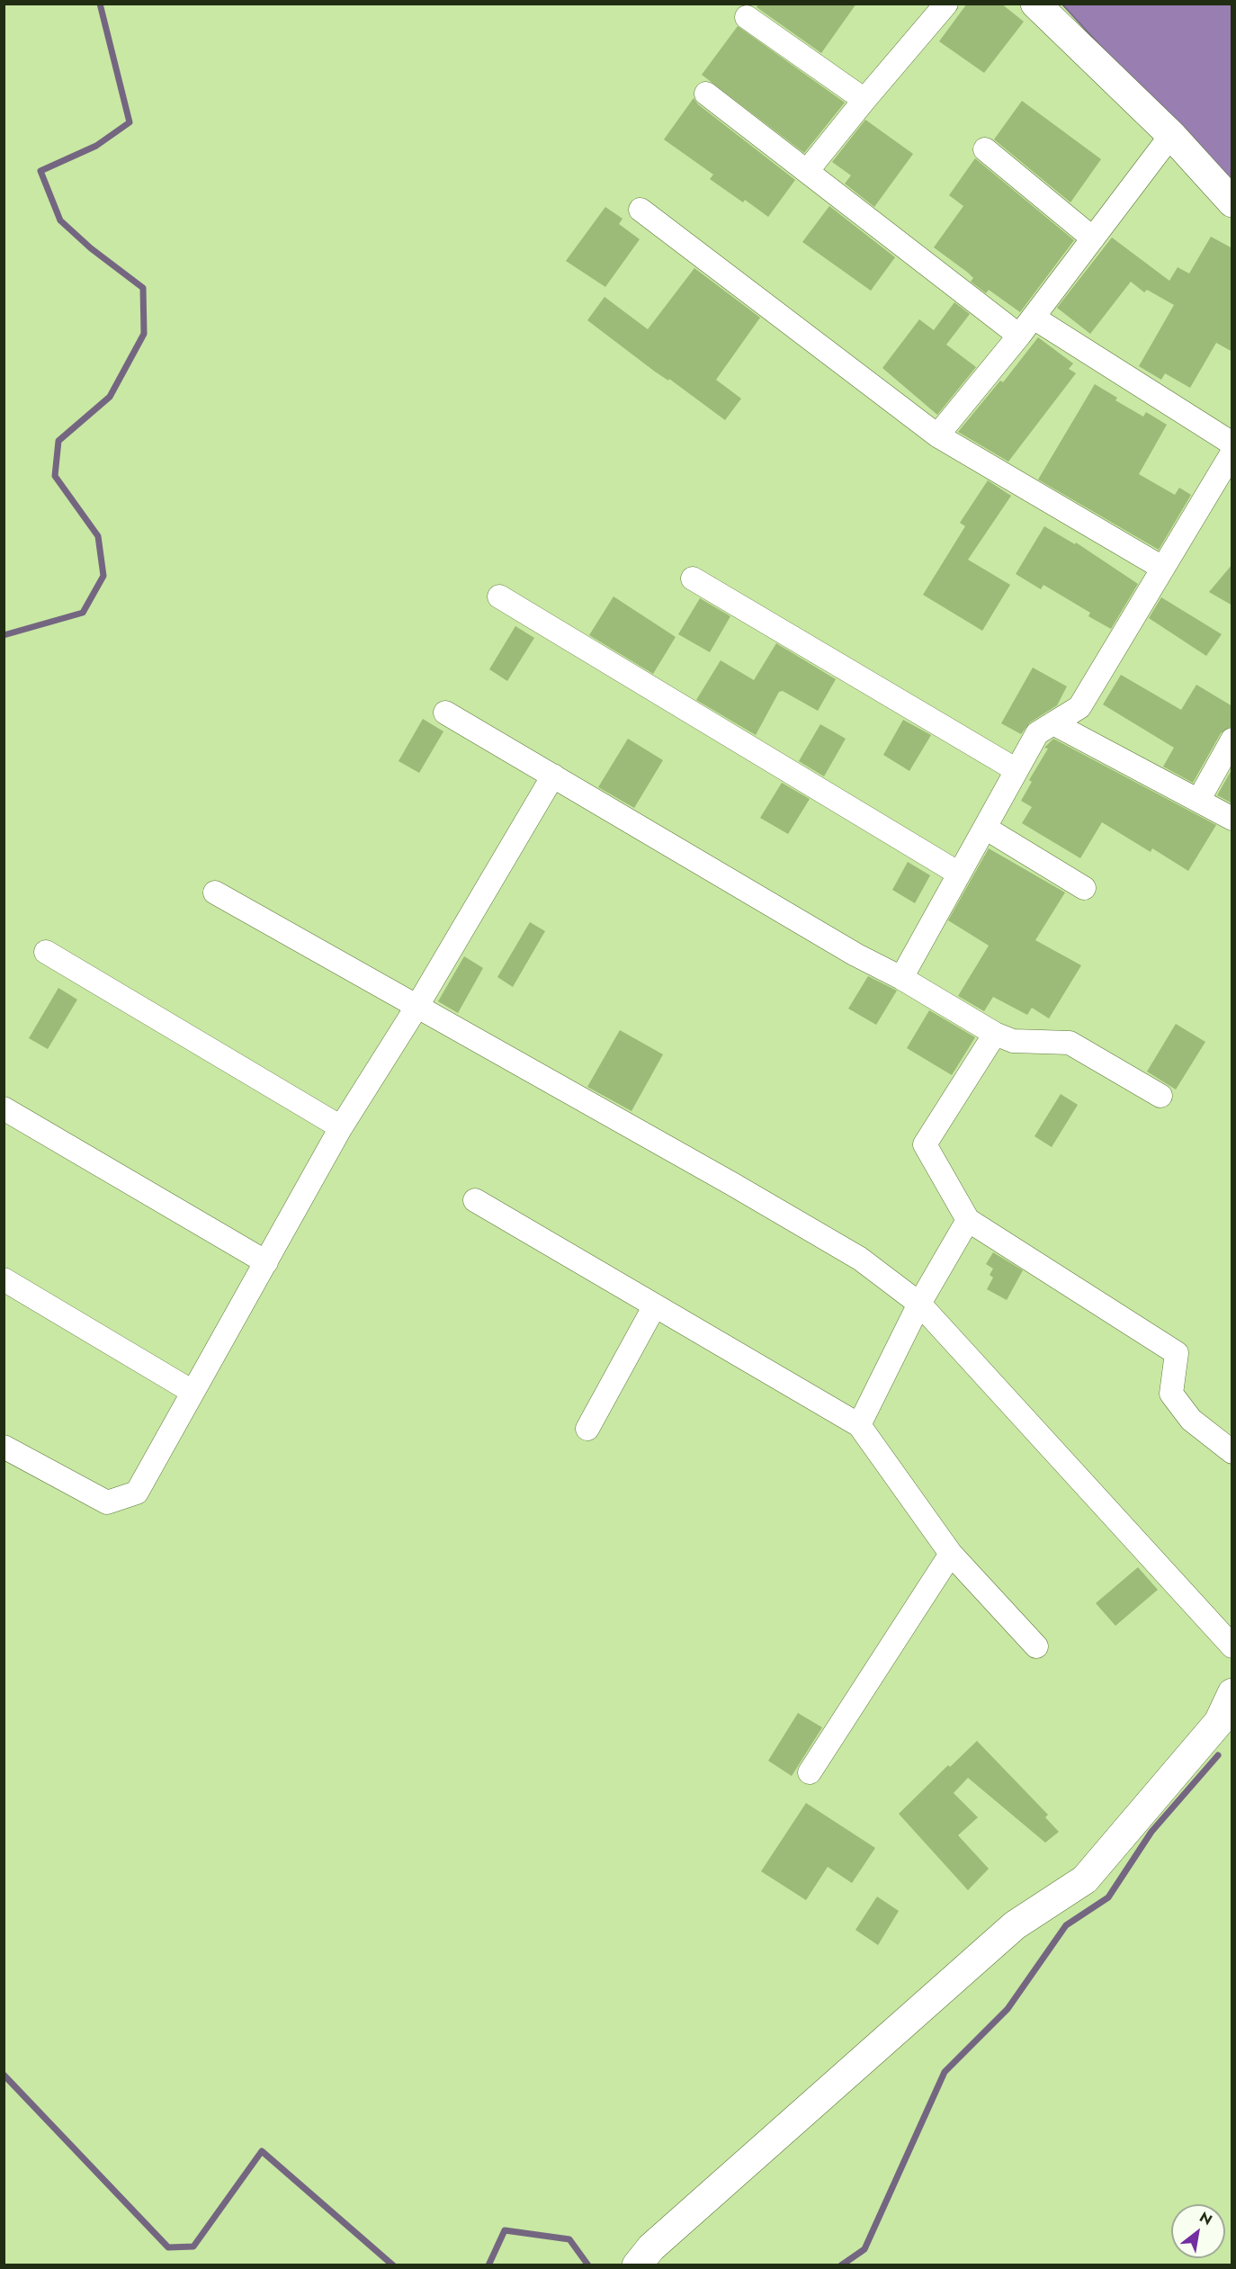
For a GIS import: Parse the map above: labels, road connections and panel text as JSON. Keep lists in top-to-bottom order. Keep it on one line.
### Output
{"north":"top right"}
